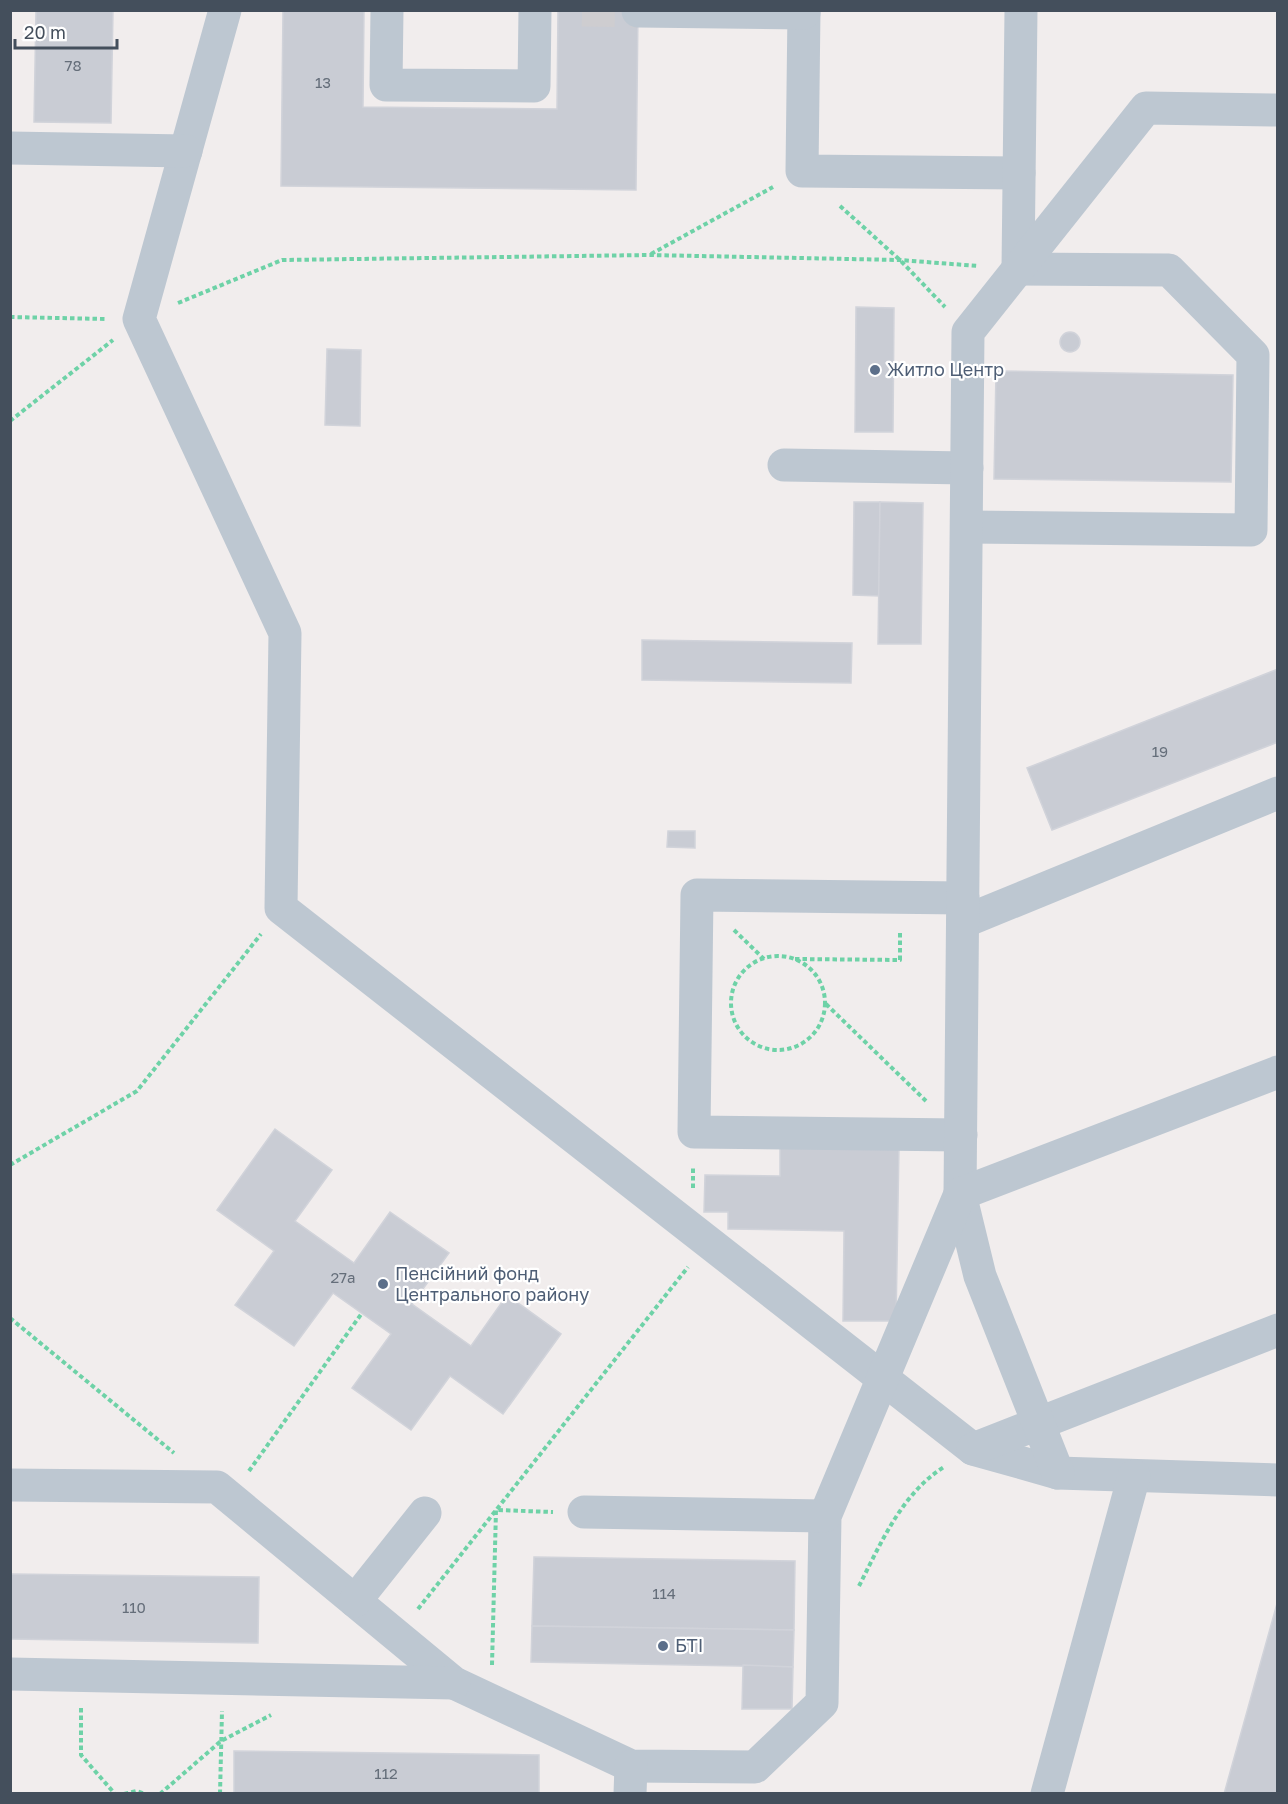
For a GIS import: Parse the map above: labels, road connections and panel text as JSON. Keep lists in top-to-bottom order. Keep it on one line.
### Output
{"places":["Житло Центр","Пенсійний фонд Центрального району","БТІ"],"house_numbers":["78","13","19","27а","114","110","112"],"scale_bar":"20 m"}
